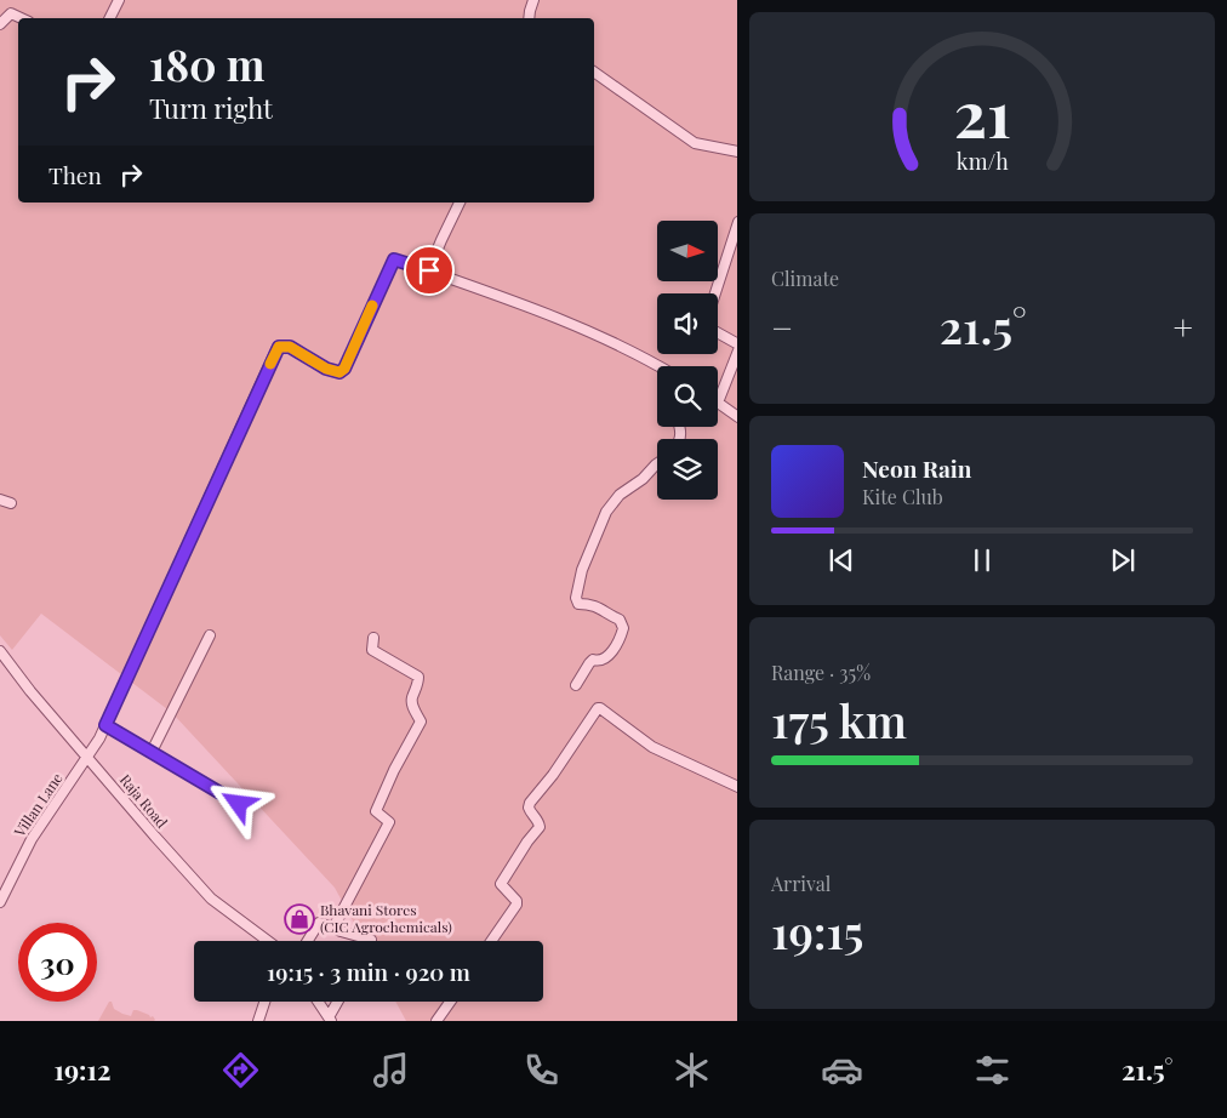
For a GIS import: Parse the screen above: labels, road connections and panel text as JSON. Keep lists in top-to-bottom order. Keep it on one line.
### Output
{"streets":{"street":["Raja Road","Villan Lane"]},"crossings":[["Raja Road","Villan Lane"]],"places":{"shop":["Bhavani Stores (CIC Agrochemicals)"]},"north":"right","page":{"turn":["180 m","Turn right"],"then":"Then","tile":["Climate",["Range · 35%","175 km"],["Arrival","19:15"]],"heat":["−","21.5°","+"],"song":["Neon Rain","Kite Club"],"limit":"30","trip":"19:15 · 3 min · 920 m","tabs":["19:12","21.5°"],"gauge":["21","km/h"]}}
